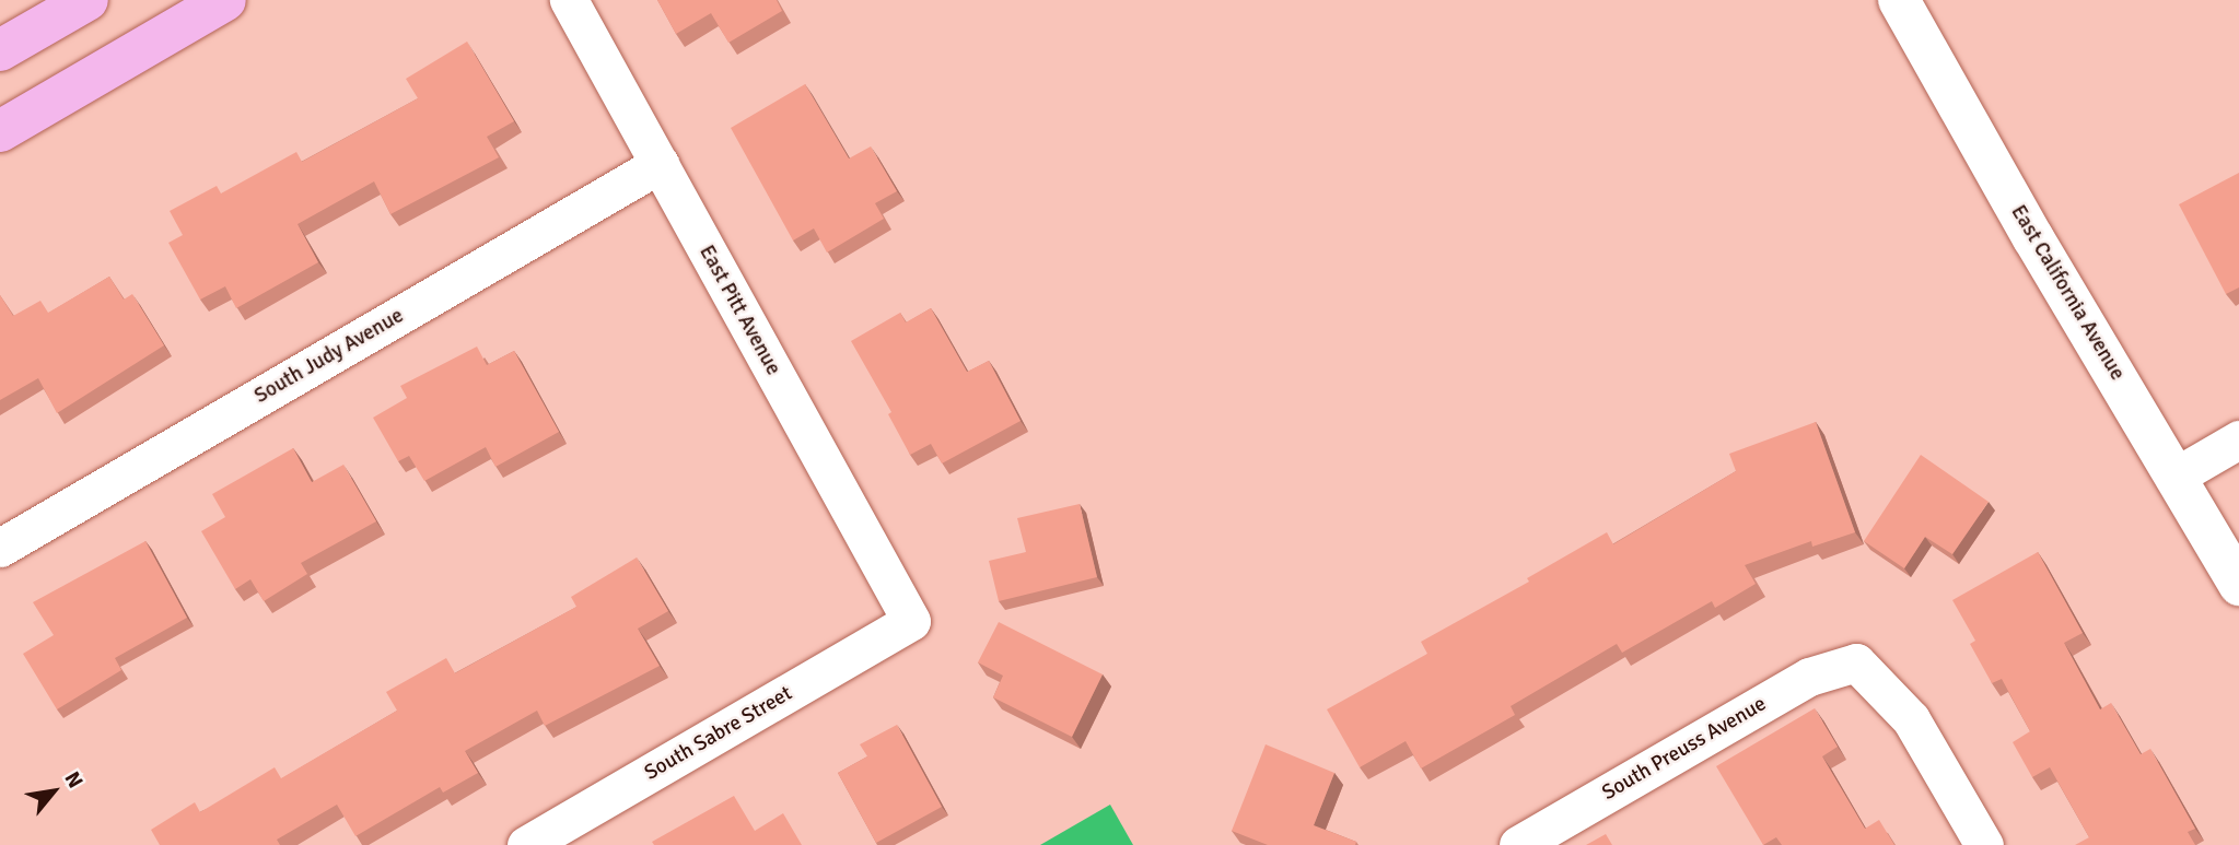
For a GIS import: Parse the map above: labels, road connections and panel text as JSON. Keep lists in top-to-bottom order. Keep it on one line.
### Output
{"streets":{"street":["East California Avenue","East Pitt Avenue","South Judy Avenue","South Sabre Street","South Preuss Avenue"]},"crossings":[["East Pitt Avenue","South Judy Avenue"],["East Pitt Avenue","South Sabre Street"]],"north":"top right"}
